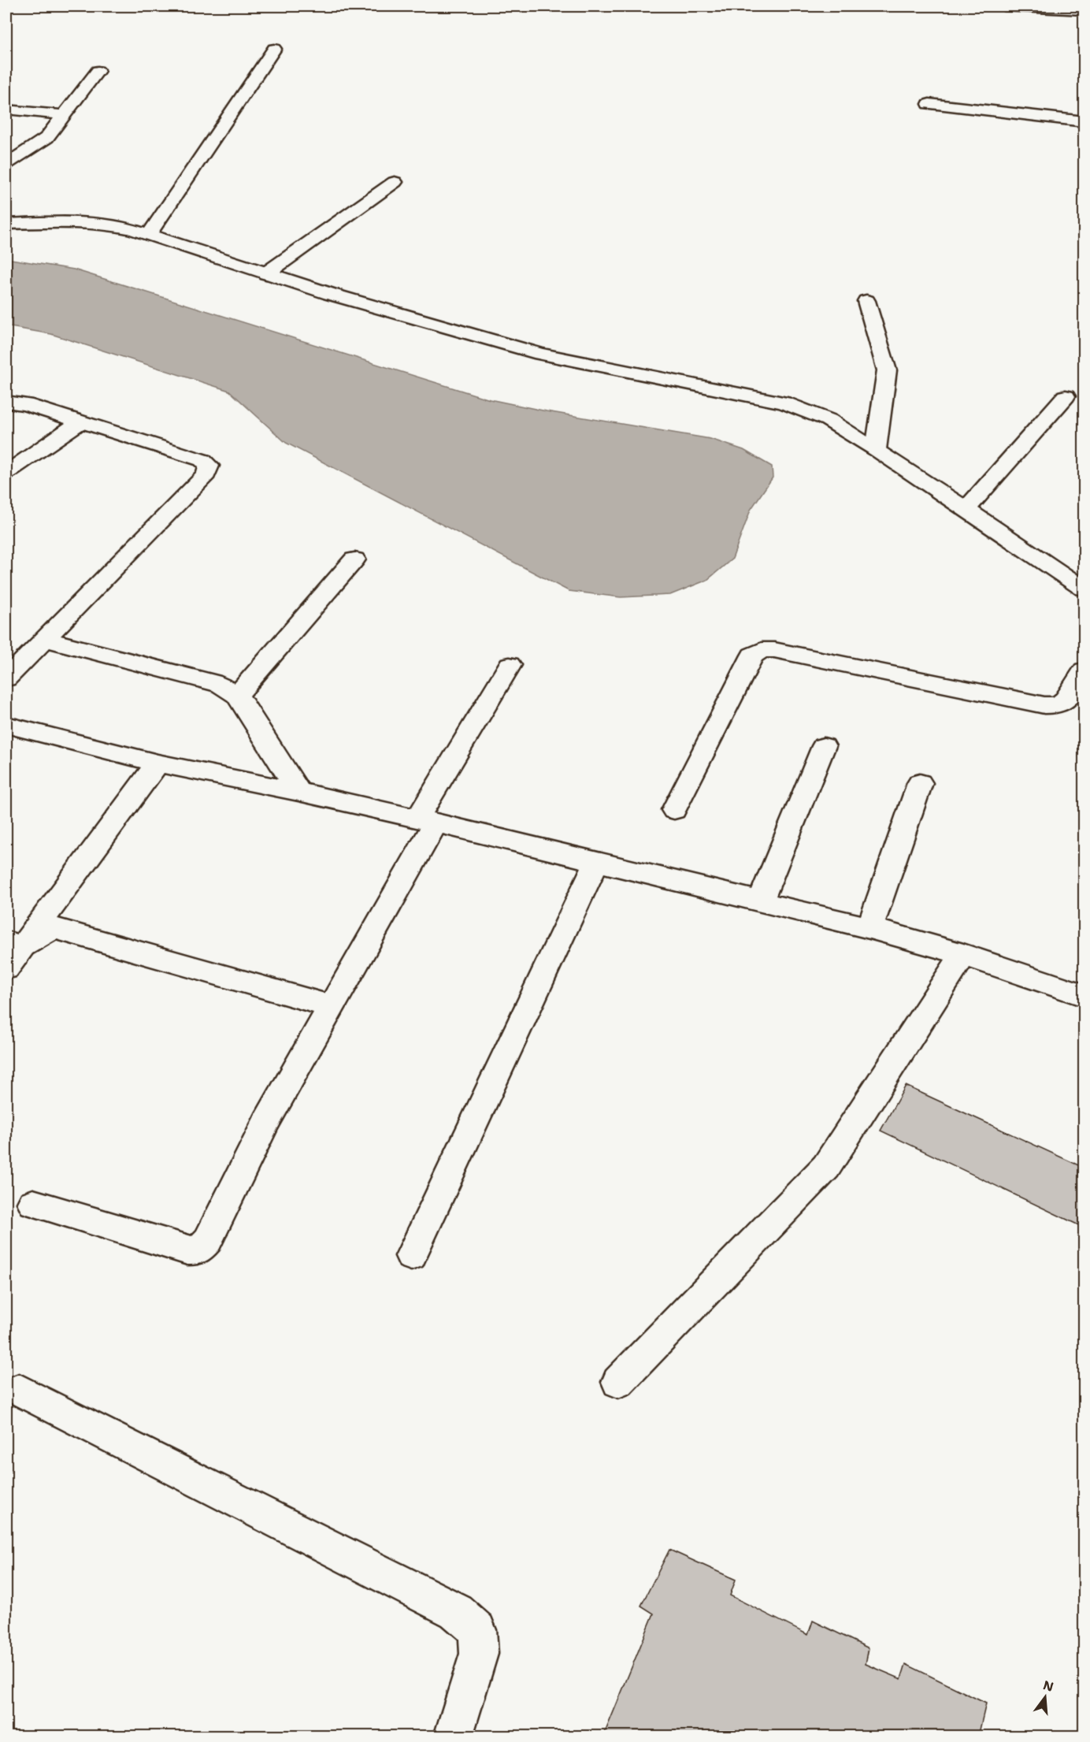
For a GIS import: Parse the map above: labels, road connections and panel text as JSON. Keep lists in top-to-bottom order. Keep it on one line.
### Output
{"north":"top"}
